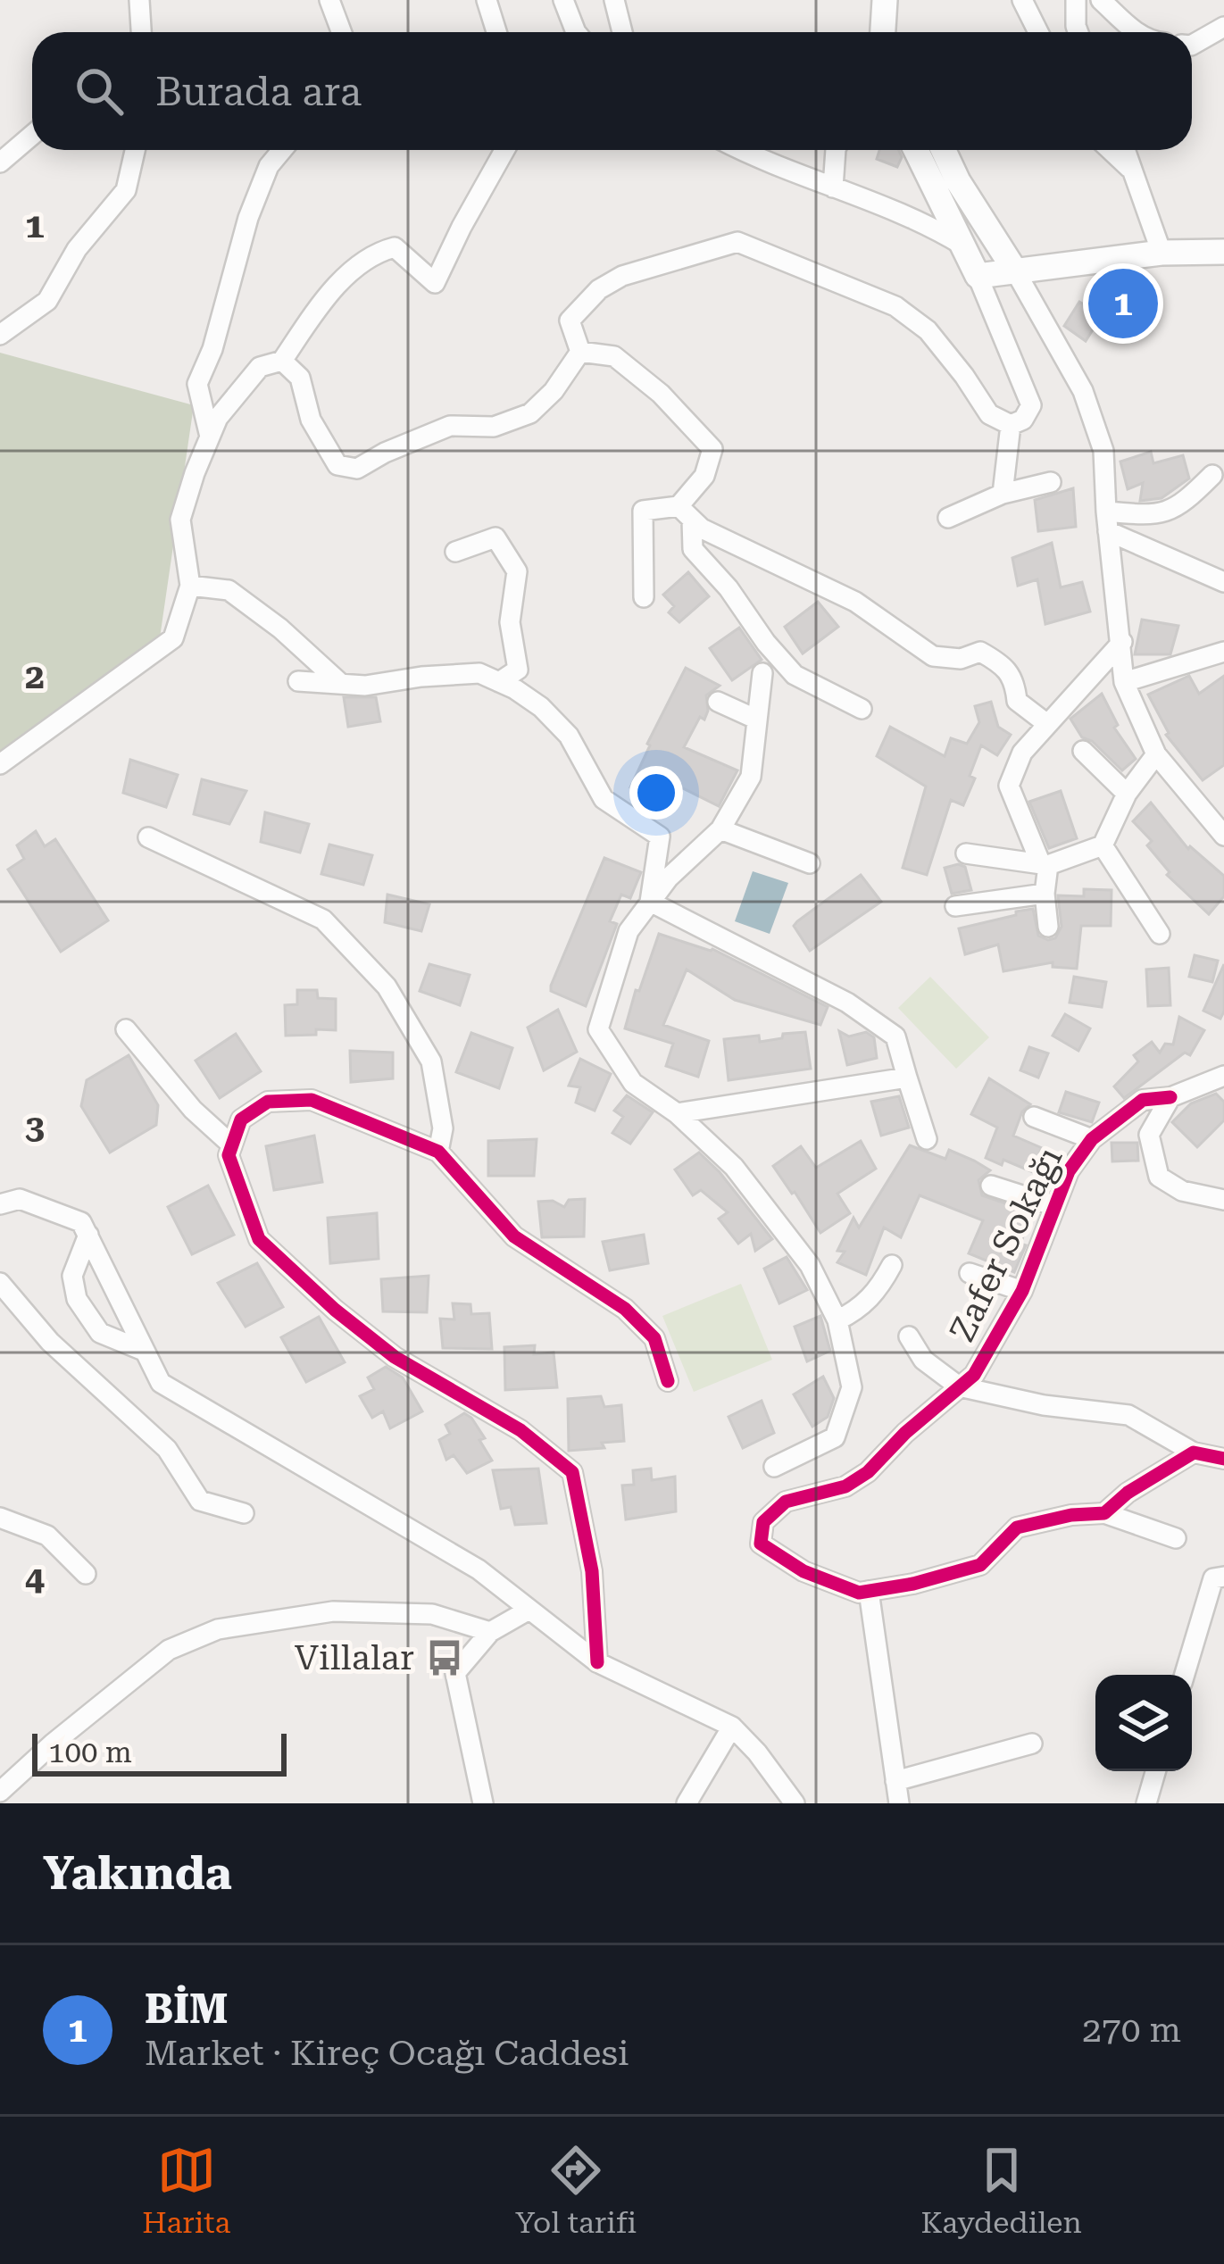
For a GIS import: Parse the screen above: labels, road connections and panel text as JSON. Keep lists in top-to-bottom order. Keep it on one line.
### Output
{"streets":{"street":["Zafer Sokağı"]},"places":{"bus stop":["Villalar"]},"scale_bar":"100 m","page":{"search":"Burada ara","pins":"1","scale":"100 m","heading":"Yakında","list":[{"mark":"1","name":"BİM","note":"Market · Kireç Ocağı Caddesi","value":"270 m"}],"nav":["Harita","Yol tarifi","Kaydedilen"]},"grid":{"rows":["1","2","3","4"]}}
